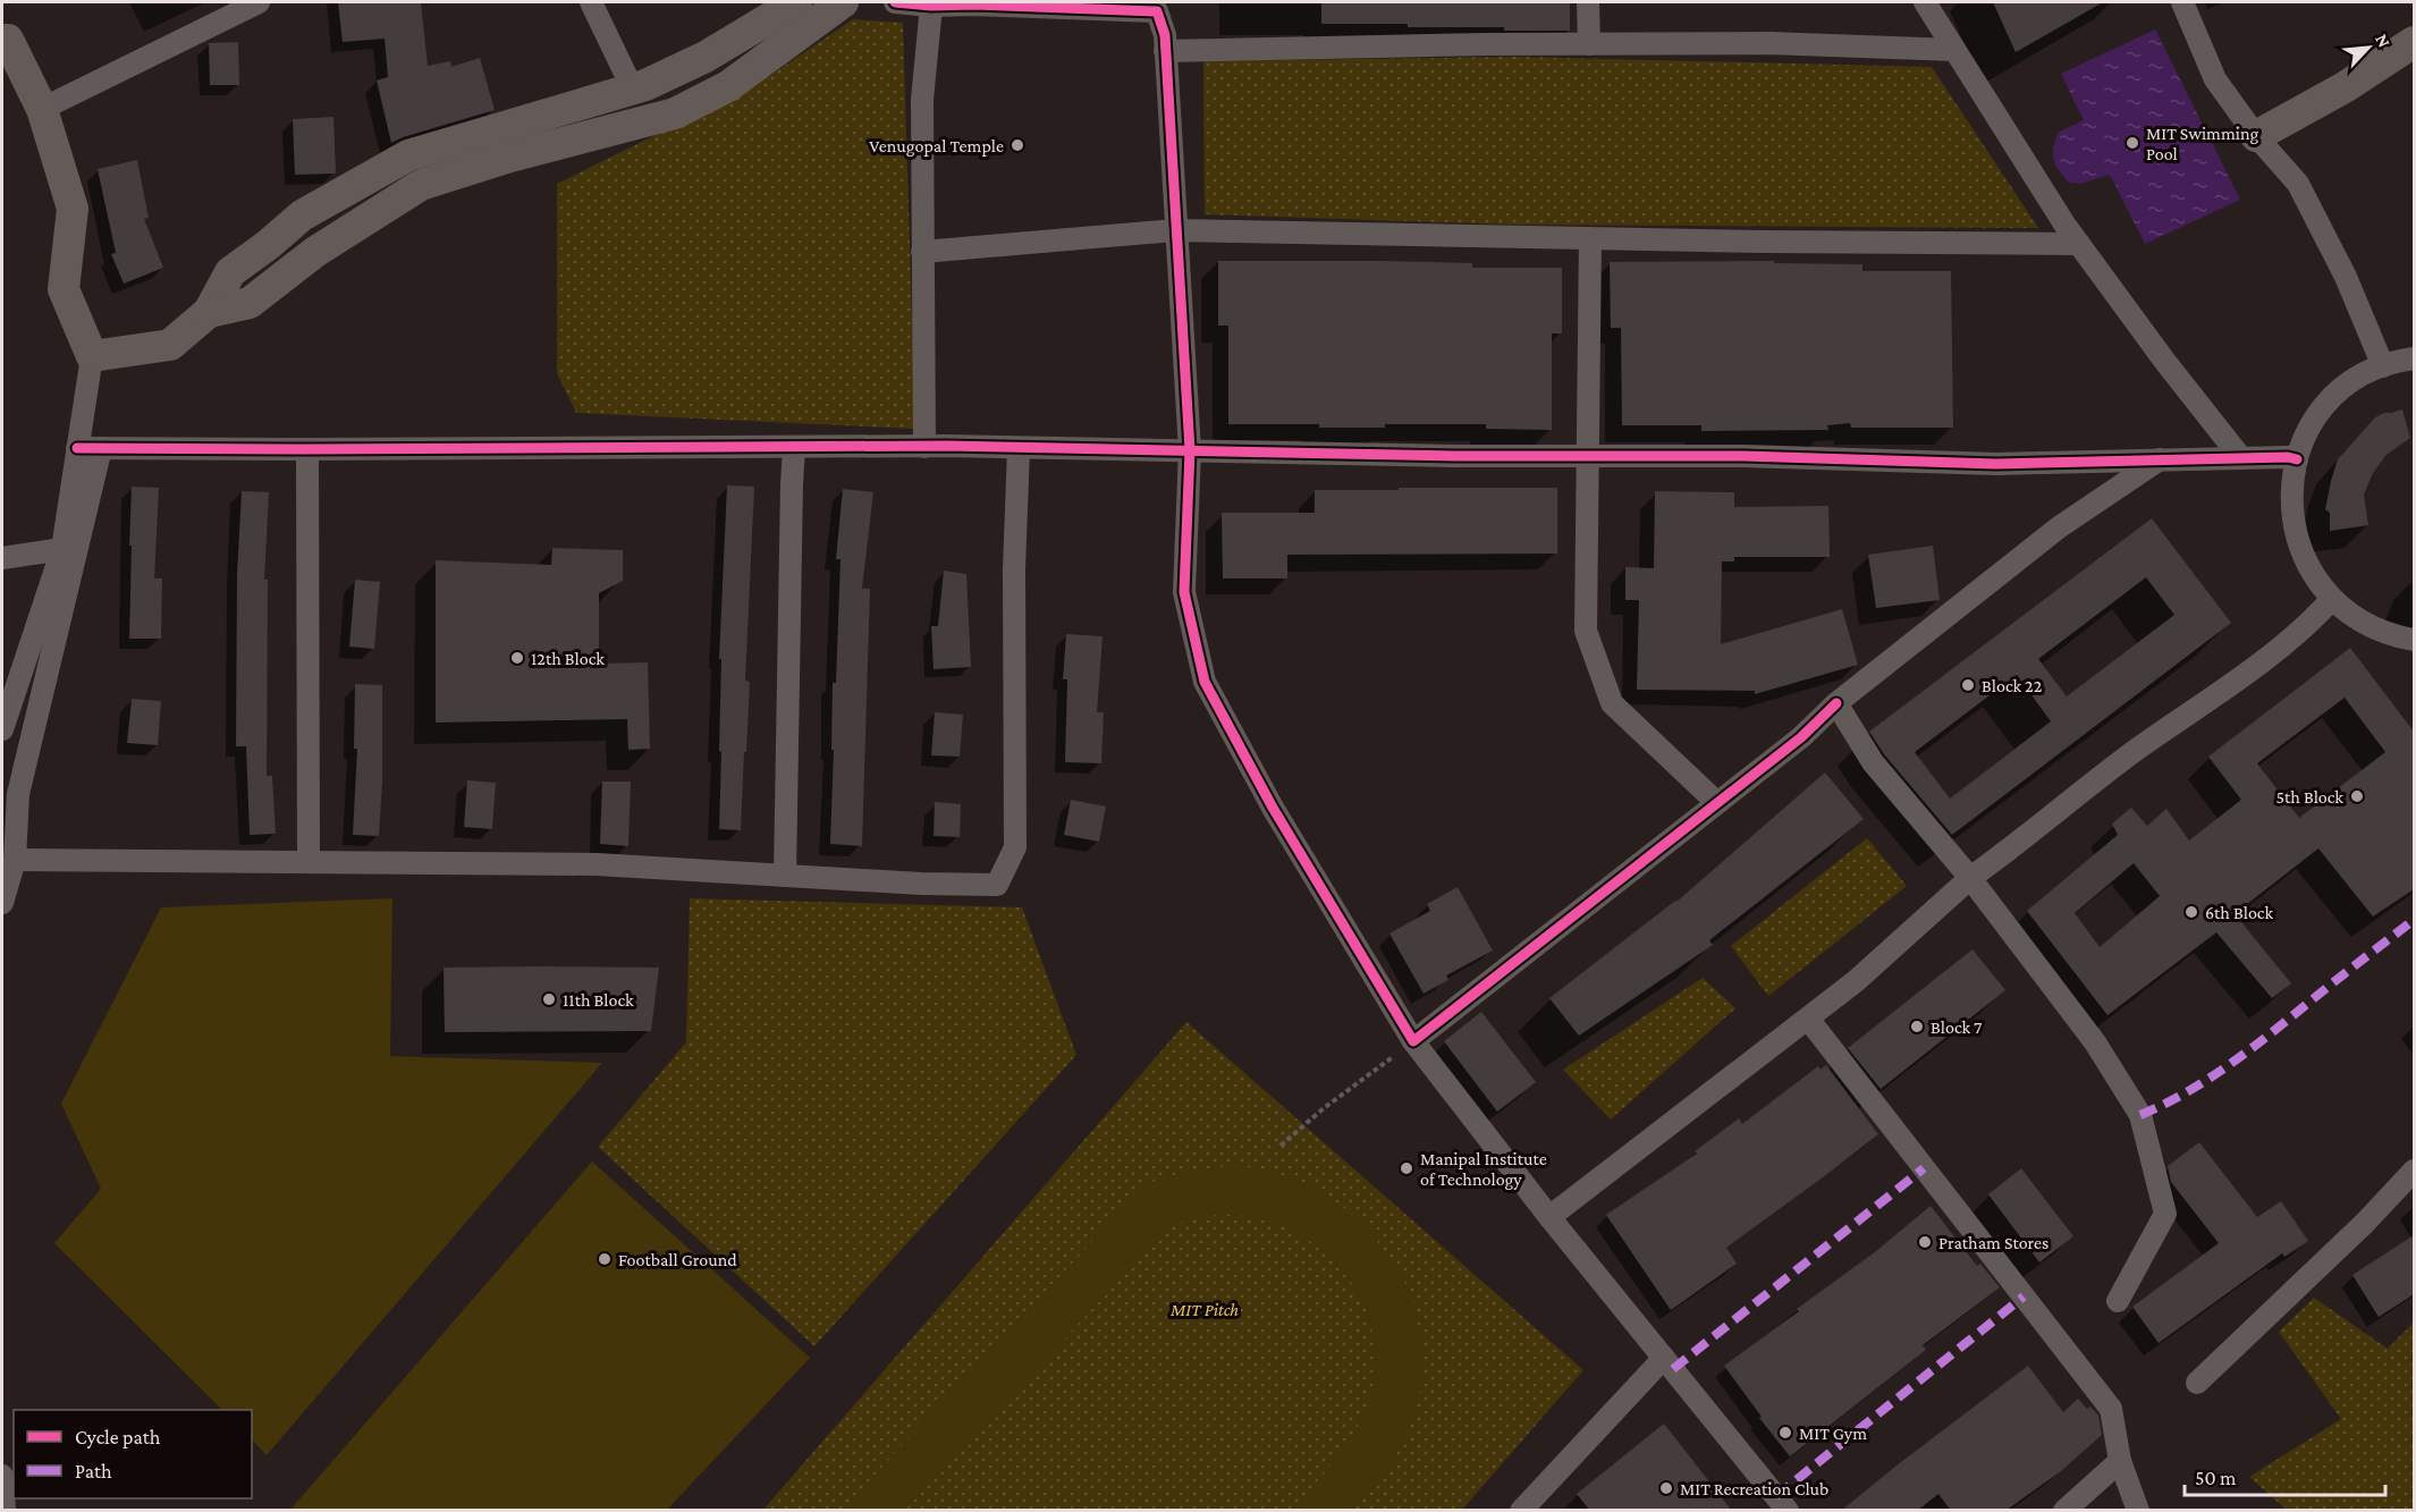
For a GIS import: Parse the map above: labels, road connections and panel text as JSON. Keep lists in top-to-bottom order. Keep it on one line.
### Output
{"parks":["MIT Pitch"],"places":["MIT Swimming Pool","Venugopal Temple","12th Block","Block 22","5th Block","6th Block","11th Block","Block 7","Manipal Institute of Technology","Pratham Stores","Football Ground","MIT Gym","MIT Recreation Club"],"legend":["Cycle path","Path"],"scale_bar":"50 m","north":"top right"}
